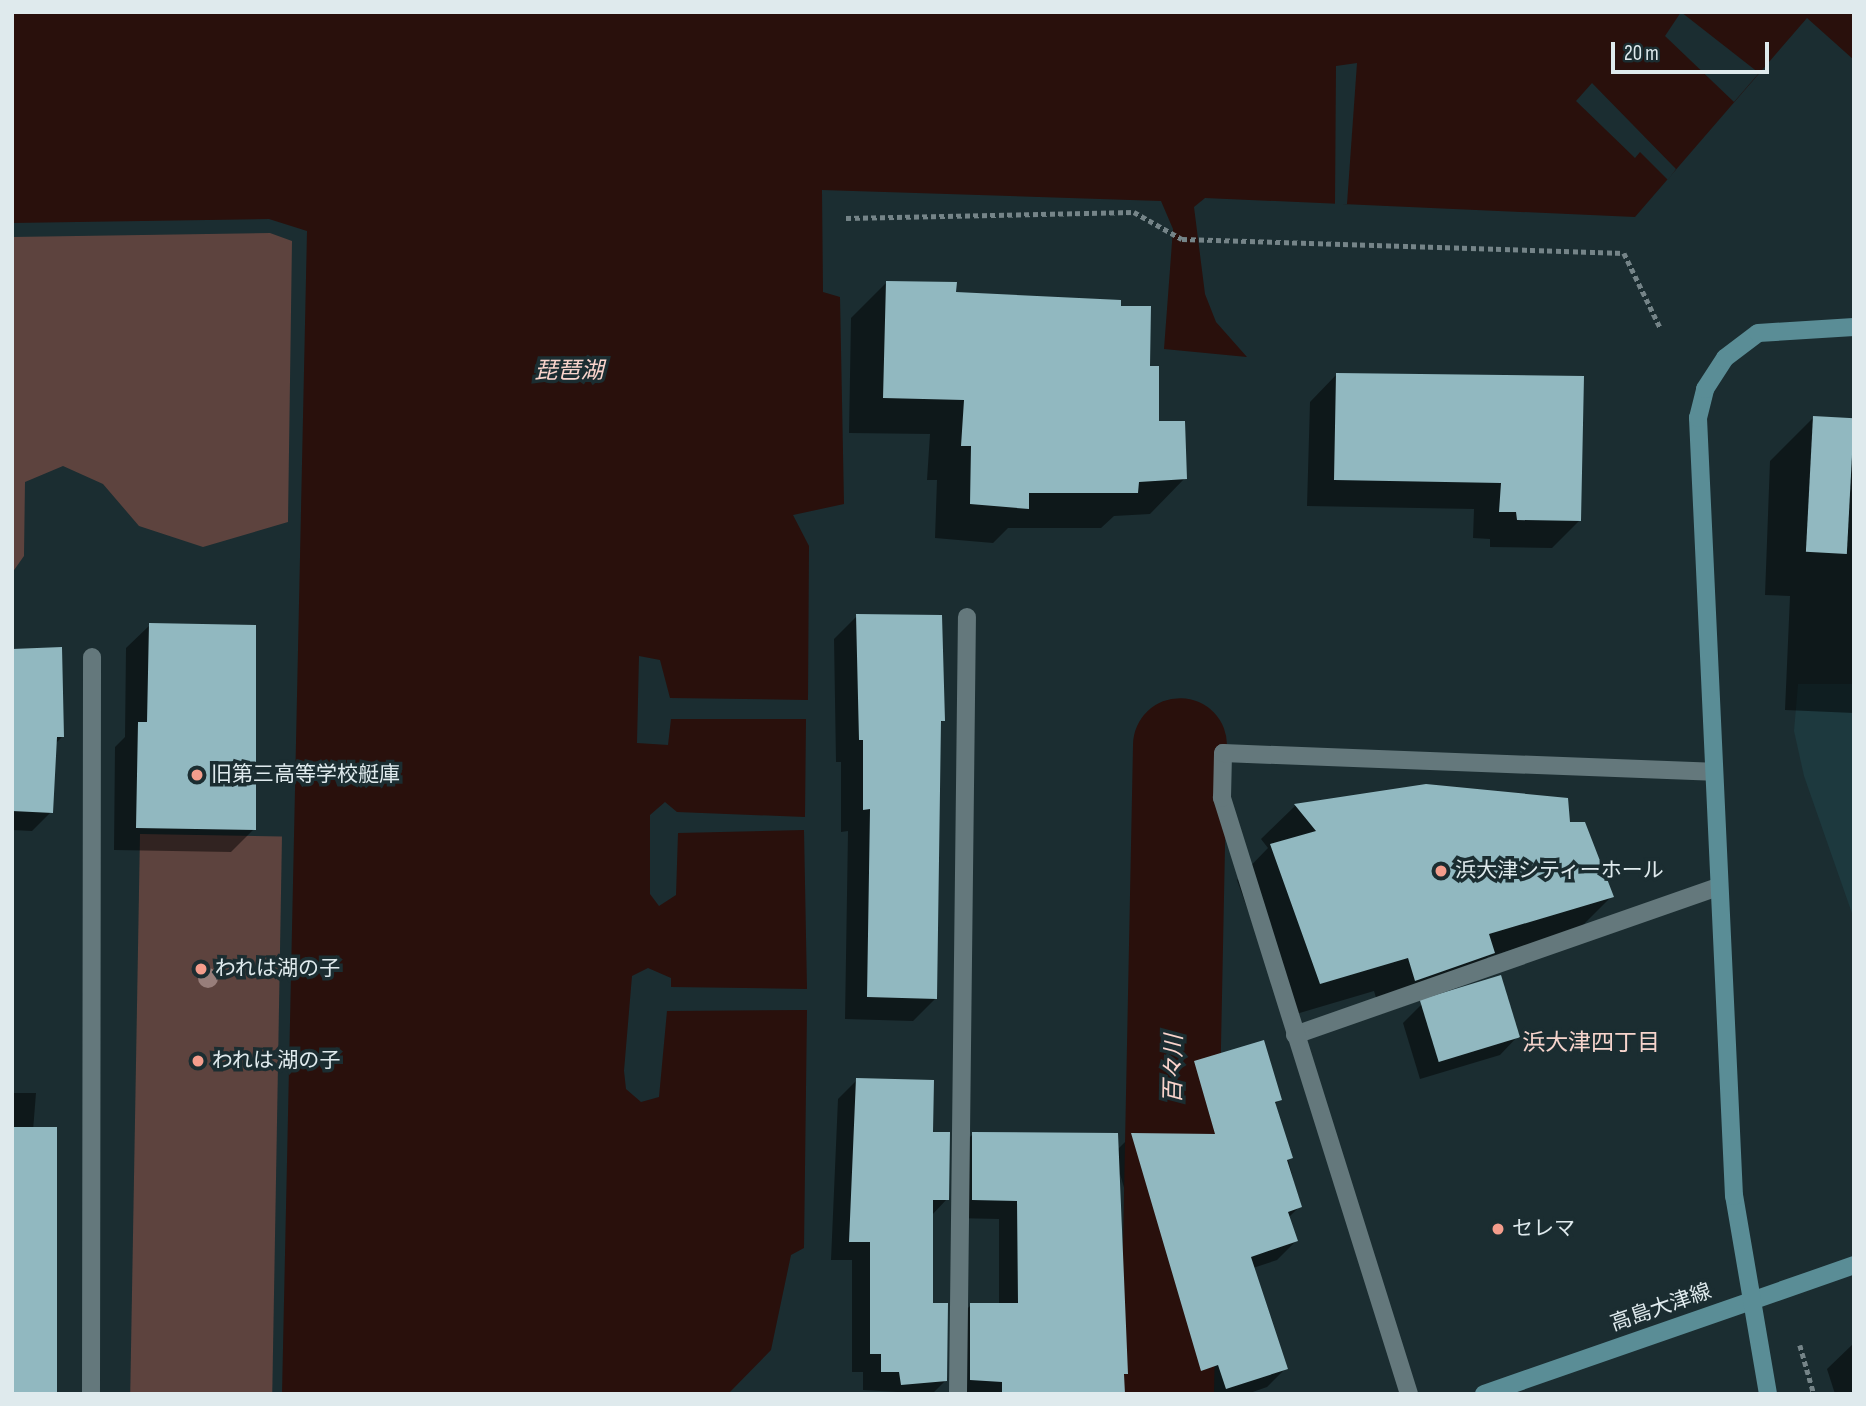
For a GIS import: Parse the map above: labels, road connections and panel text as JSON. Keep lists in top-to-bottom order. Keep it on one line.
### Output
{"streets":{"street":["高島大津線"]},"districts":["浜大津四丁目"],"water":["琵琶湖","百々川"],"places":["旧第三高等学校艇庫","浜大津シティーホール","われは湖の子","われは 湖の子","セレマ"],"scale_bar":"20 m"}
